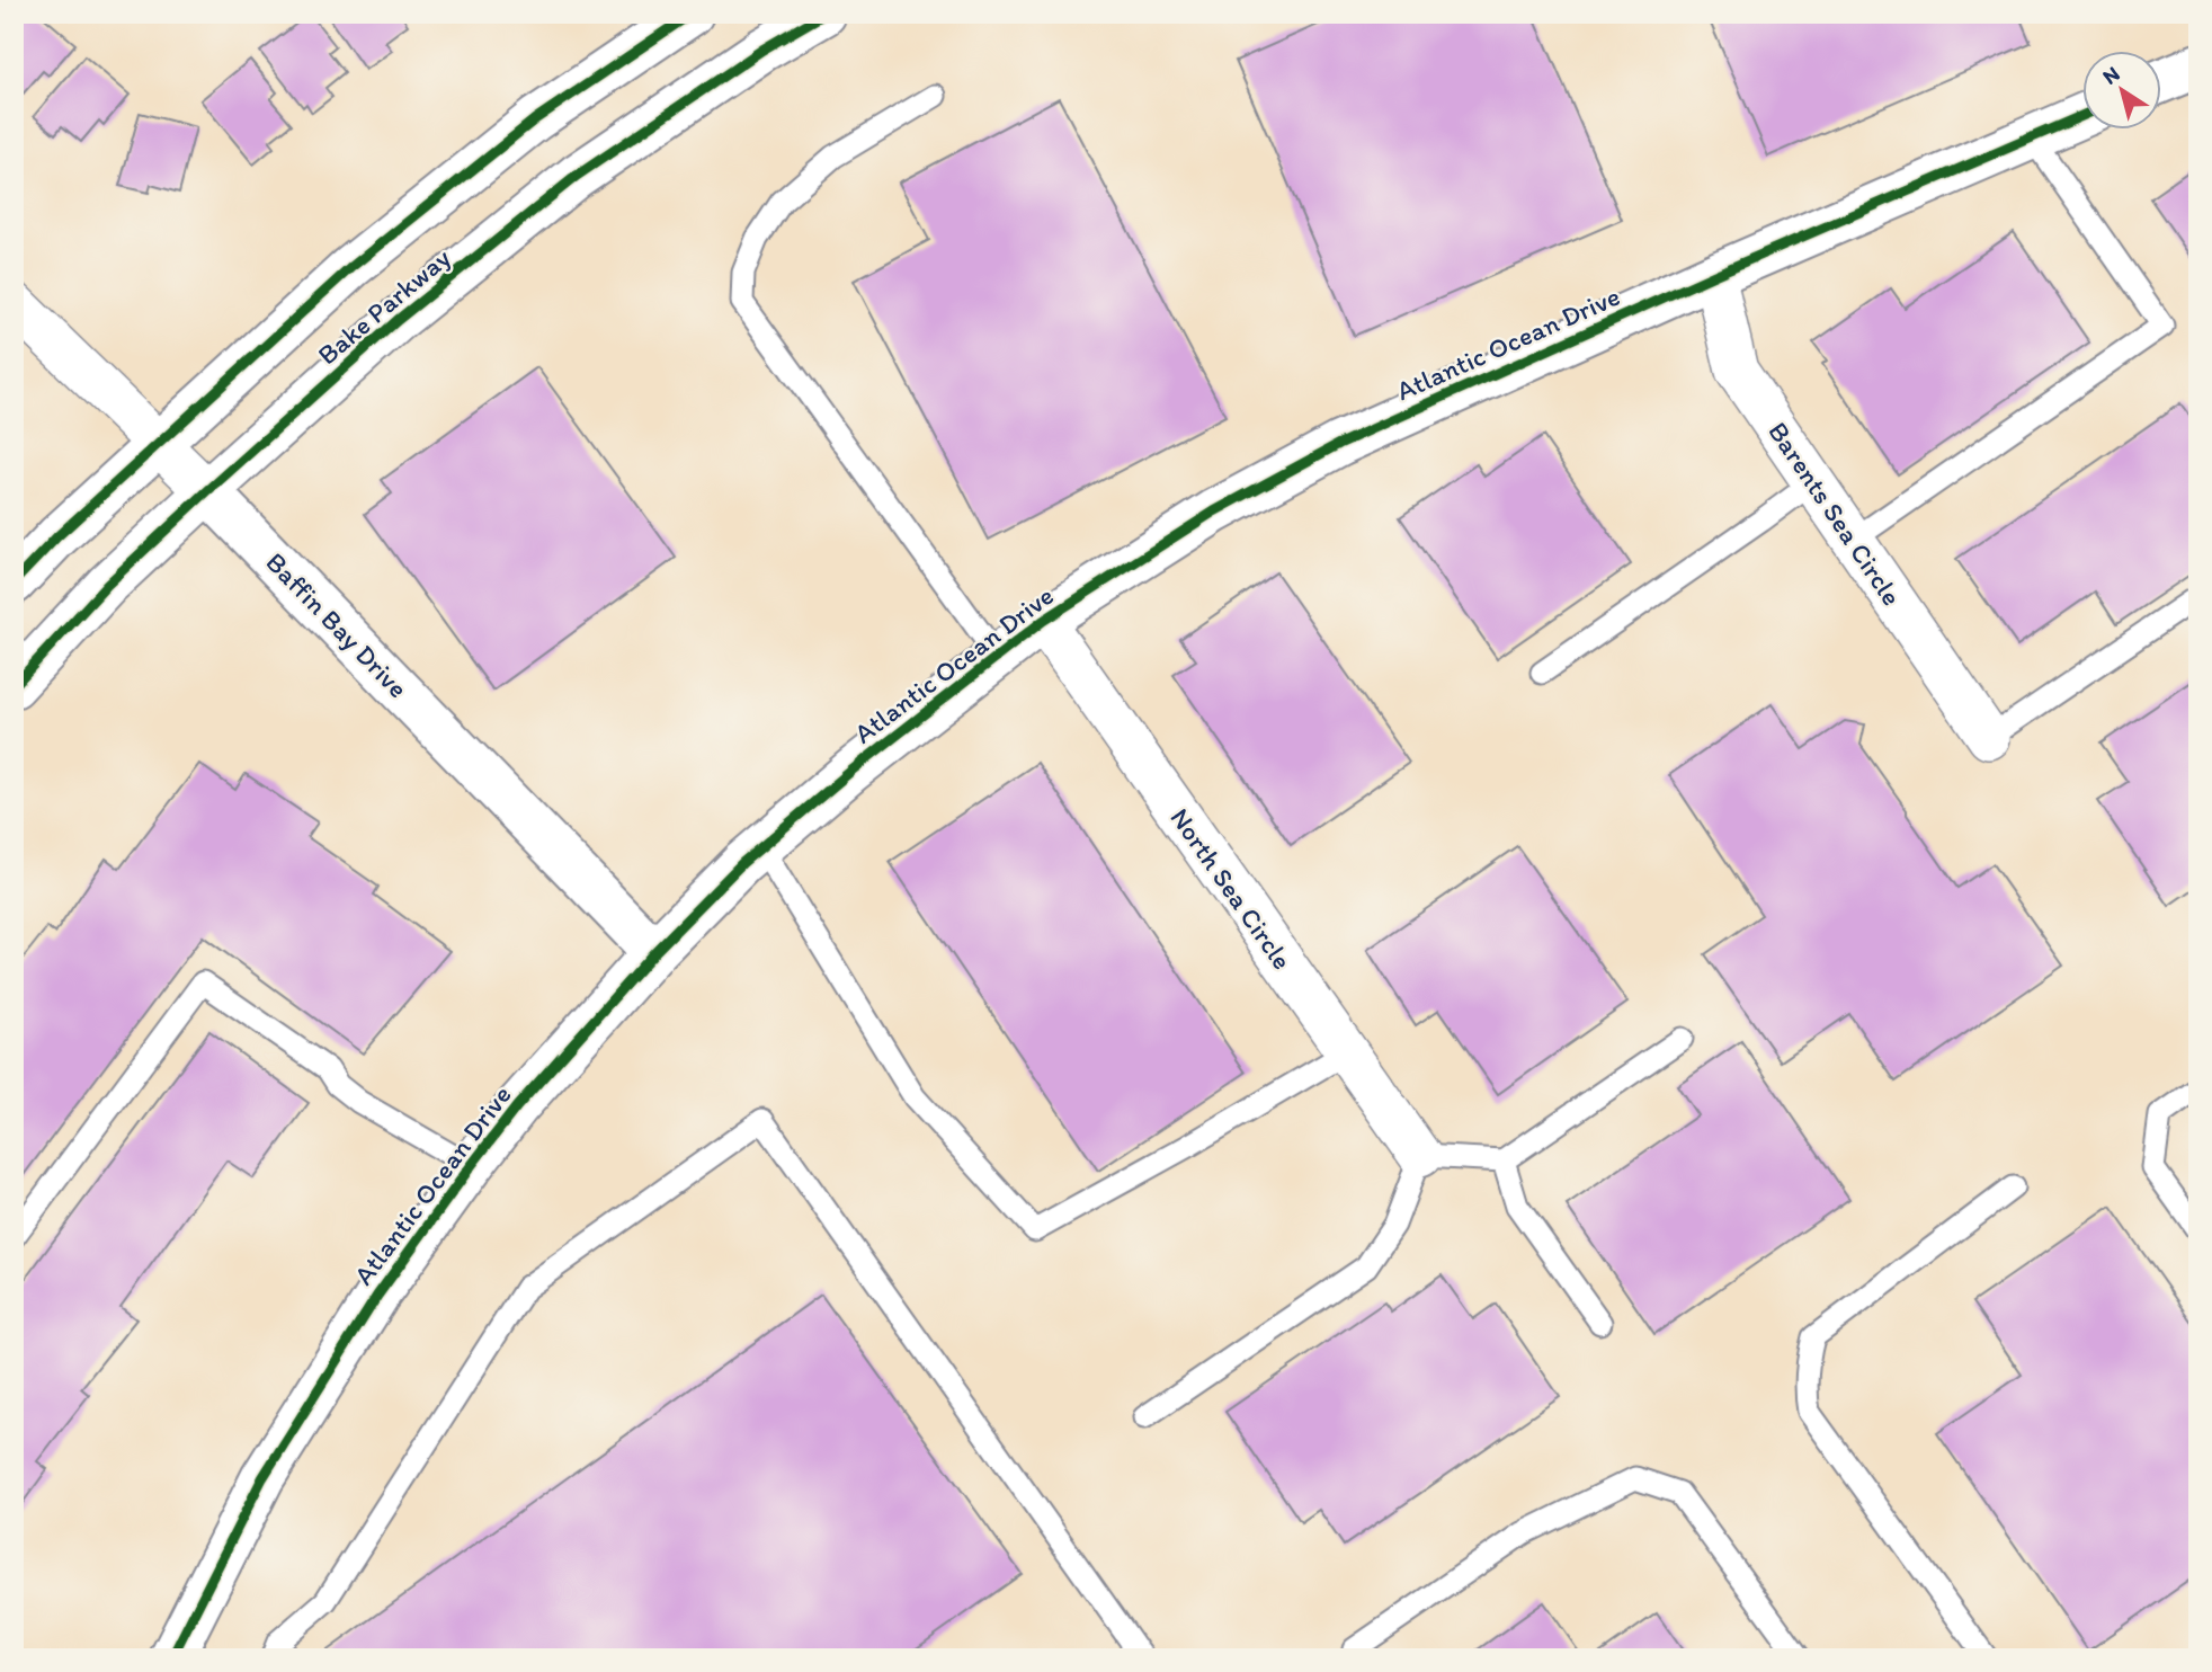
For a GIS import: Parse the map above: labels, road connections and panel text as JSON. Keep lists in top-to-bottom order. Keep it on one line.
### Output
{"streets":{"street":["Bake Parkway","Atlantic Ocean Drive","Barents Sea Circle","Baffin Bay Drive","North Sea Circle"]},"crossings":[["Bake Parkway","Baffin Bay Drive"],["Atlantic Ocean Drive","Barents Sea Circle"],["Atlantic Ocean Drive","Baffin Bay Drive"],["Atlantic Ocean Drive","North Sea Circle"]],"north":"top left"}
